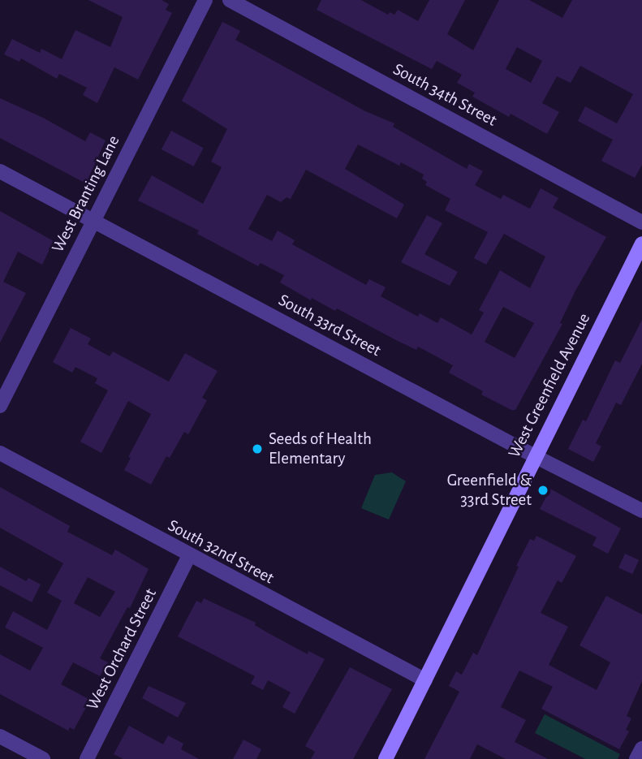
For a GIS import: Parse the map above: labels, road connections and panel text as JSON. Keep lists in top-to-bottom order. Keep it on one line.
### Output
{"streets":{"main road":["West Greenfield Avenue"],"street":["South 34th Street","West Branting Lane","South 33rd Street","South 32nd Street","West Orchard Street"]},"crossings":[["West Branting Lane","South 33rd Street"],["South 33rd Street","West Greenfield Avenue"],["West Greenfield Avenue","South 32nd Street"],["South 32nd Street","West Orchard Street"]],"places":["Seeds of Health Elementary","Greenfield & 33rd Street"]}
